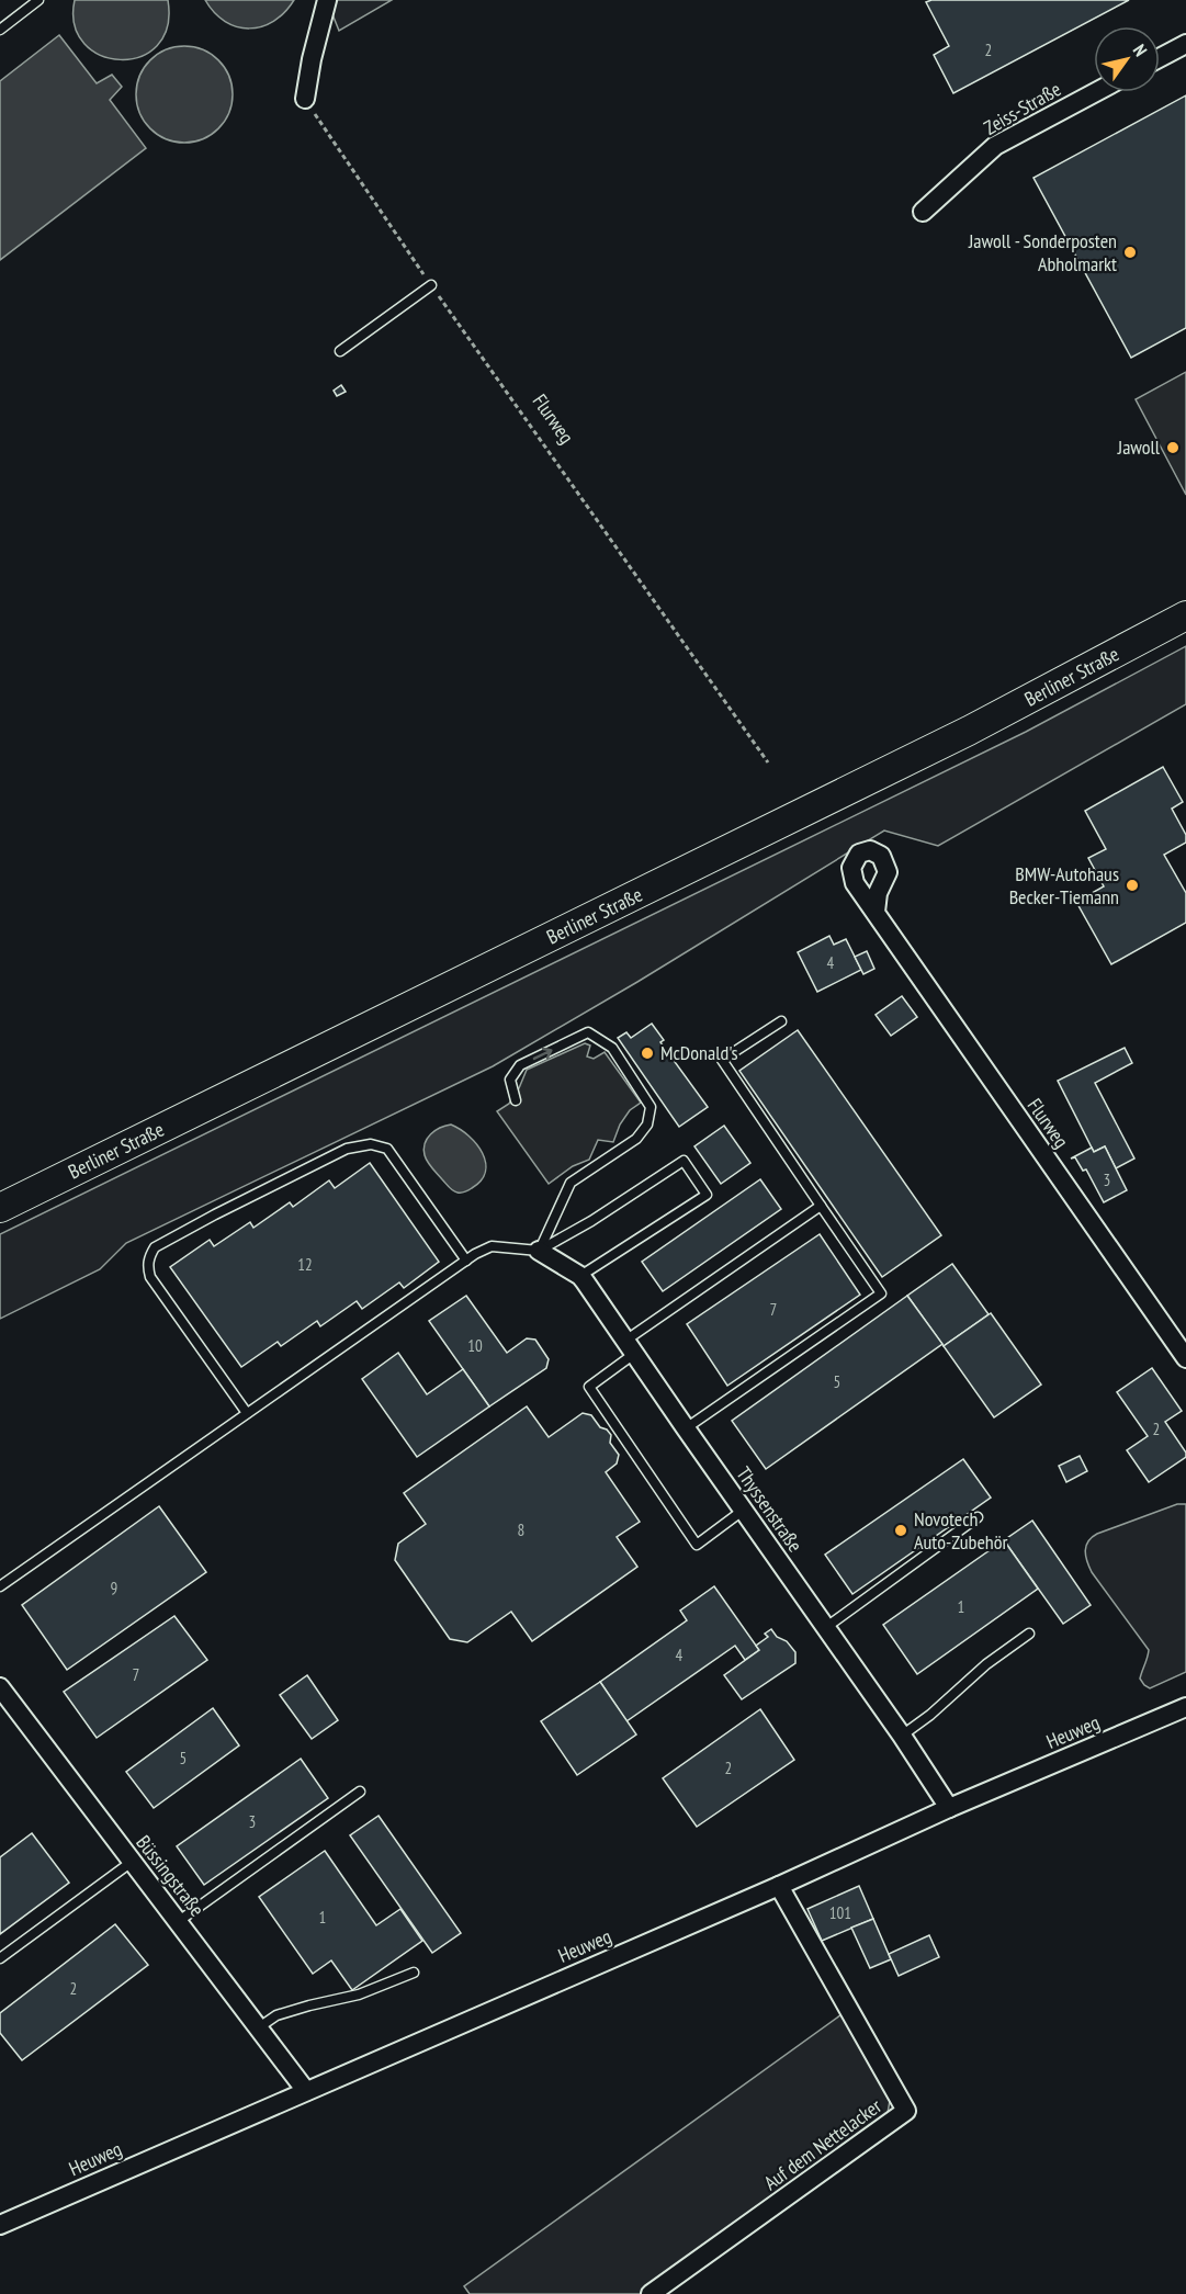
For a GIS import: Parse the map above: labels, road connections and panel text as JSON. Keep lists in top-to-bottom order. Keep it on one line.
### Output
{"streets":{"main road":["Berliner Straße"],"street":["Zeiss-Straße","Flurweg","Thyssenstraße","Heuweg","Büssingstraße","Auf dem Nettelacker"]},"crossings":[["Thyssenstraße","Heuweg"],["Heuweg","Büssingstraße"],["Heuweg","Auf dem Nettelacker"]],"places":["Jawoll - Sonderposten Abholmarkt","Jawoll","BMW-Autohaus Becker-Tiemann","McDonald's","Novotech Auto-Zubehör"],"house_numbers":["2","4","3","12","7","10","5","2","8","9","1","4","7","5","2","3","101","1","2"],"north":"top right"}
